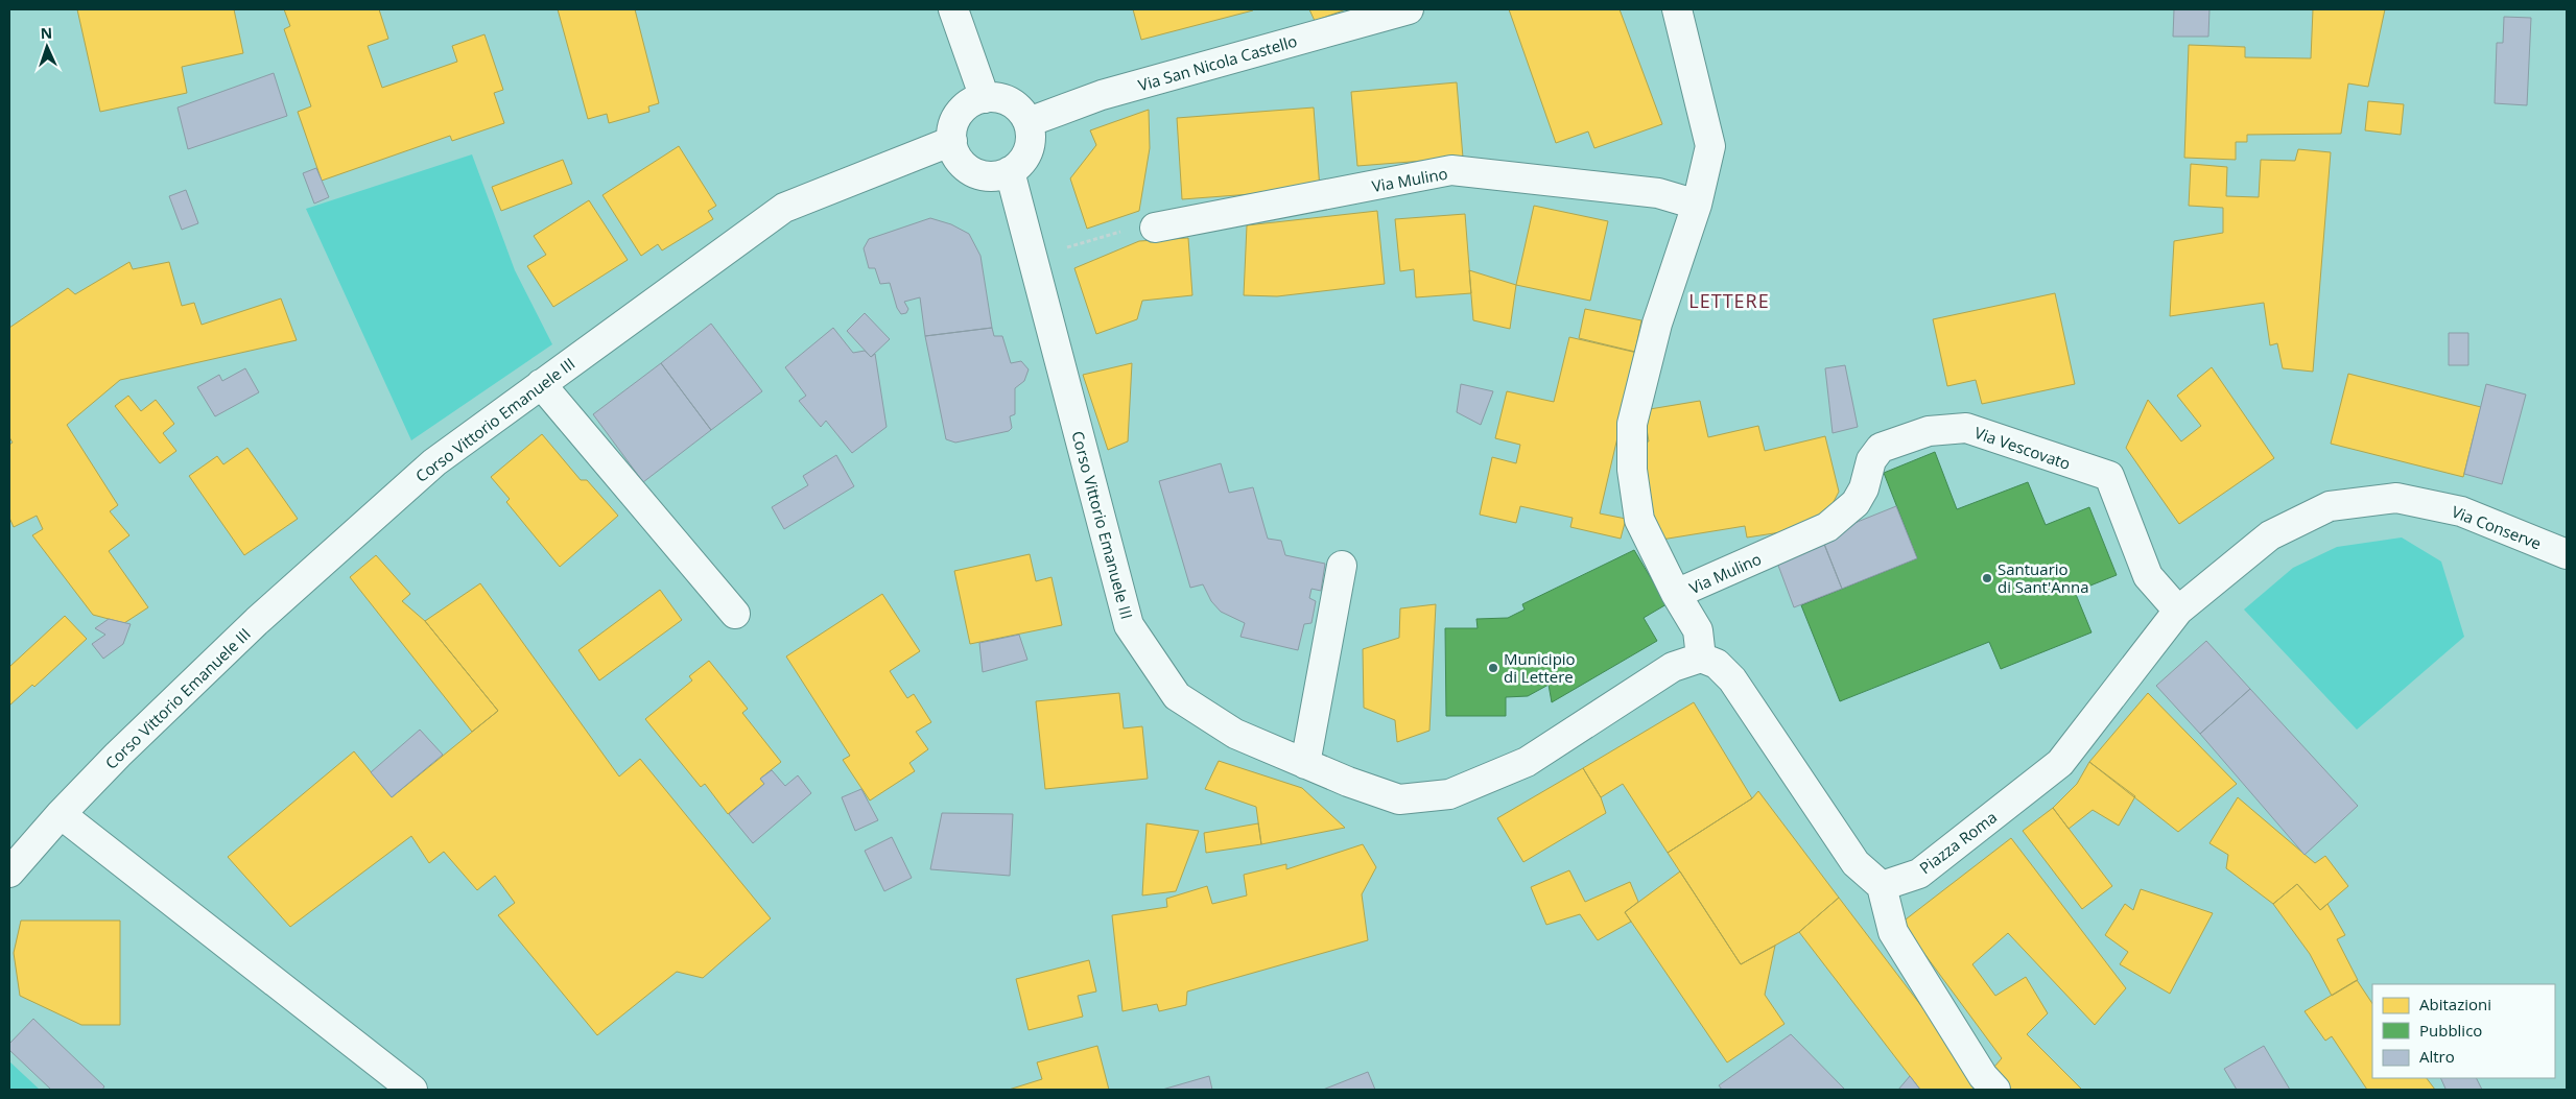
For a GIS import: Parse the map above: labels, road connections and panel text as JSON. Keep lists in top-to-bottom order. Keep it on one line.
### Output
{"streets":{"street":["Via San Nicola Castello","Via Mulino","Corso Vittorio Emanuele III","Via Vescovato","Via Conserve","Piazza Roma"]},"crossings":[["Via San Nicola Castello","Corso Vittorio Emanuele III"],["Via Mulino","Via Vescovato"],["Via Vescovato","Via Conserve"],["Via Vescovato","Piazza Roma"],["Via Conserve","Piazza Roma"]],"districts":["LETTERE"],"places":["Santuario di Sant'Anna","Municipio di Lettere"],"legend":["Abitazioni","Pubblico","Altro"],"north":"top"}
